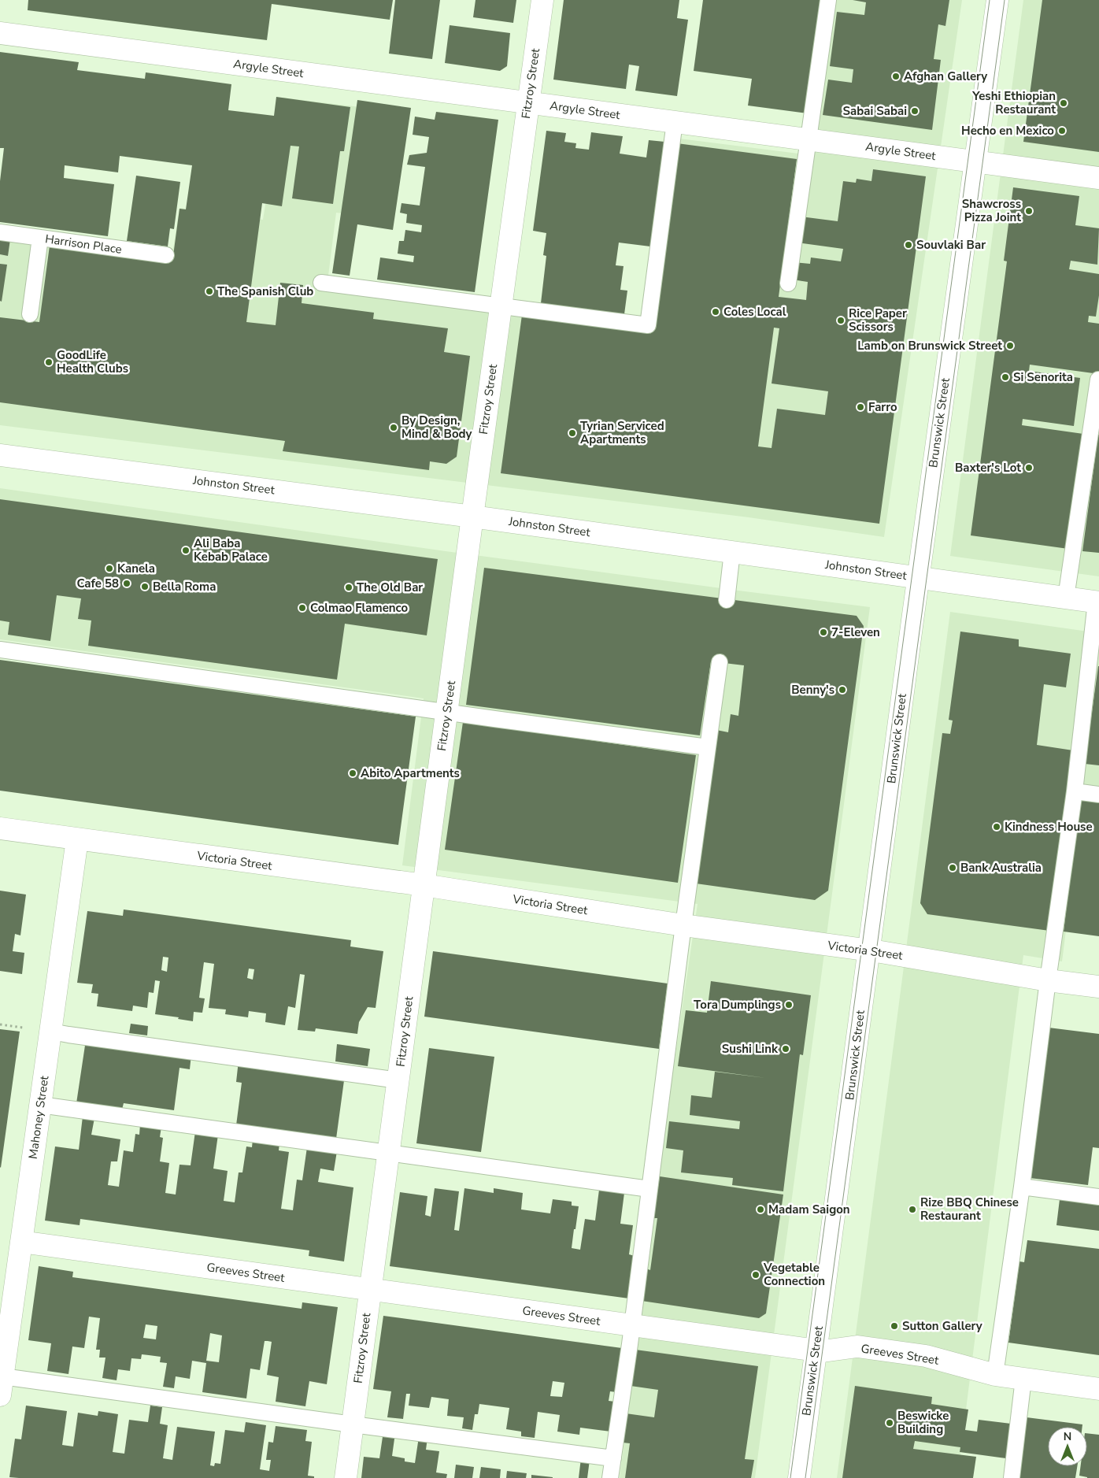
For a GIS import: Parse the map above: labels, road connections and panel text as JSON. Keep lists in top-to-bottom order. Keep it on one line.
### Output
{"streets":{"street":["Argyle Street","Fitzroy Street","Brunswick Street","Johnston Street","Victoria Street","Mahoney Street","Greeves Street"],"lane":["Harrison Place"]},"crossings":[["Argyle Street","Fitzroy Street"],["Argyle Street","Brunswick Street"],["Fitzroy Street","Johnston Street"],["Fitzroy Street","Victoria Street"],["Fitzroy Street","Greeves Street"],["Brunswick Street","Johnston Street"],["Brunswick Street","Victoria Street"],["Brunswick Street","Greeves Street"],["Victoria Street","Mahoney Street"],["Mahoney Street","Greeves Street"]],"places":["Afghan Gallery","Yeshi Ethiopian Restaurant","Sabai Sabai","Hecho en Mexico","Shawcross Pizza Joint","Souvlaki Bar","The Spanish Club","Coles Local","Rice Paper Scissors","Lamb on Brunswick Street","GoodLife Health Clubs","Si Senorita","Farro","By Design, Mind & Body","Tyrian Serviced Apartments","Baxter's Lot","Ali Baba Kebab Palace","Kanela","Cafe 58","Bella Roma","The Old Bar","Colmao Flamenco","7-Eleven","Benny's","Abito Apartments","Kindness House","Bank Australia","Tora Dumplings","Sushi Link","Madam Saigon","Rize BBQ Chinese Restaurant","Vegetable Connection","Sutton Gallery","Beswicke Building"],"north":"top"}
